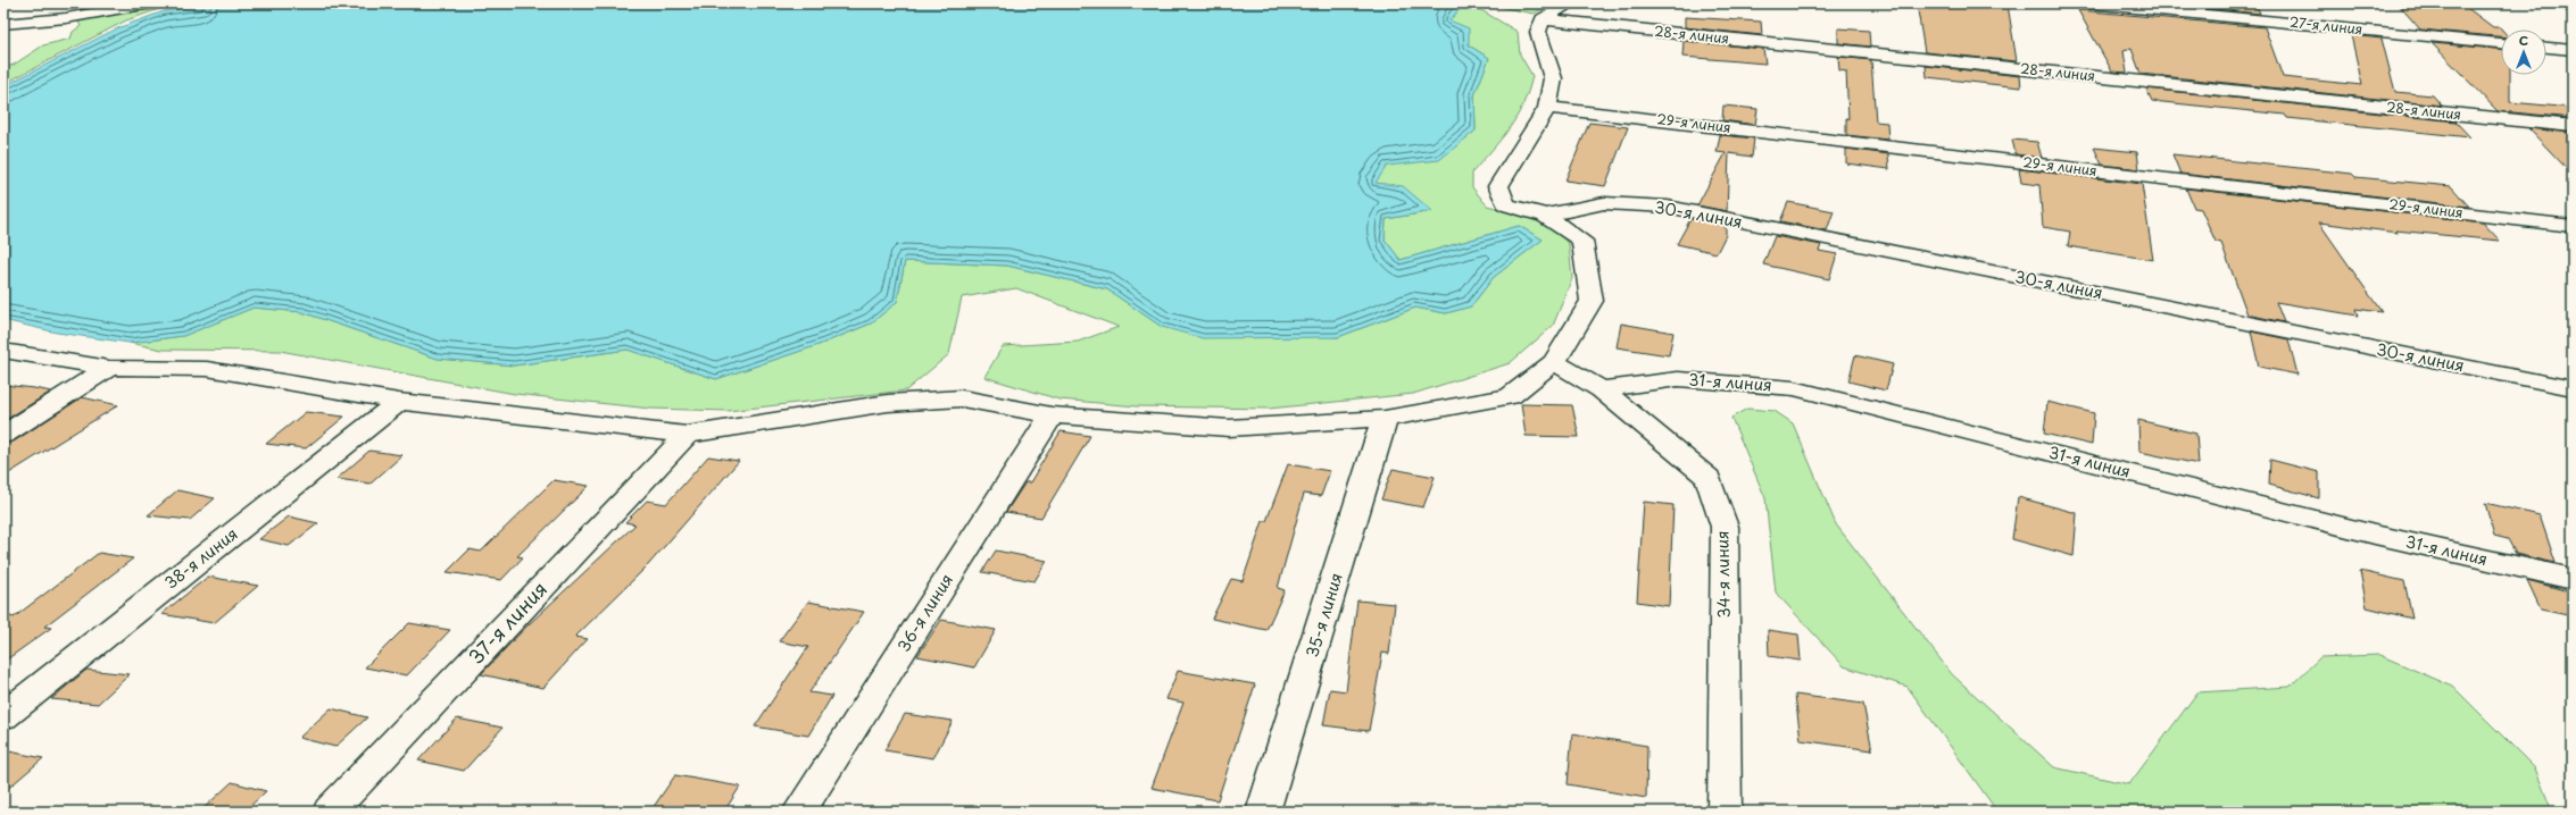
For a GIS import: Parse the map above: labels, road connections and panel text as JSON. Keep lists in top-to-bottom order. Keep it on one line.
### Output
{"streets":{"street":["27-я линия","28-я линия","29-я линия","30-я линия","31-я линия","38-я линия","34-я линия","36-я линия","35-я линия","37-я линия"]},"crossings":[["31-я линия","34-я линия"]],"north":"top"}
